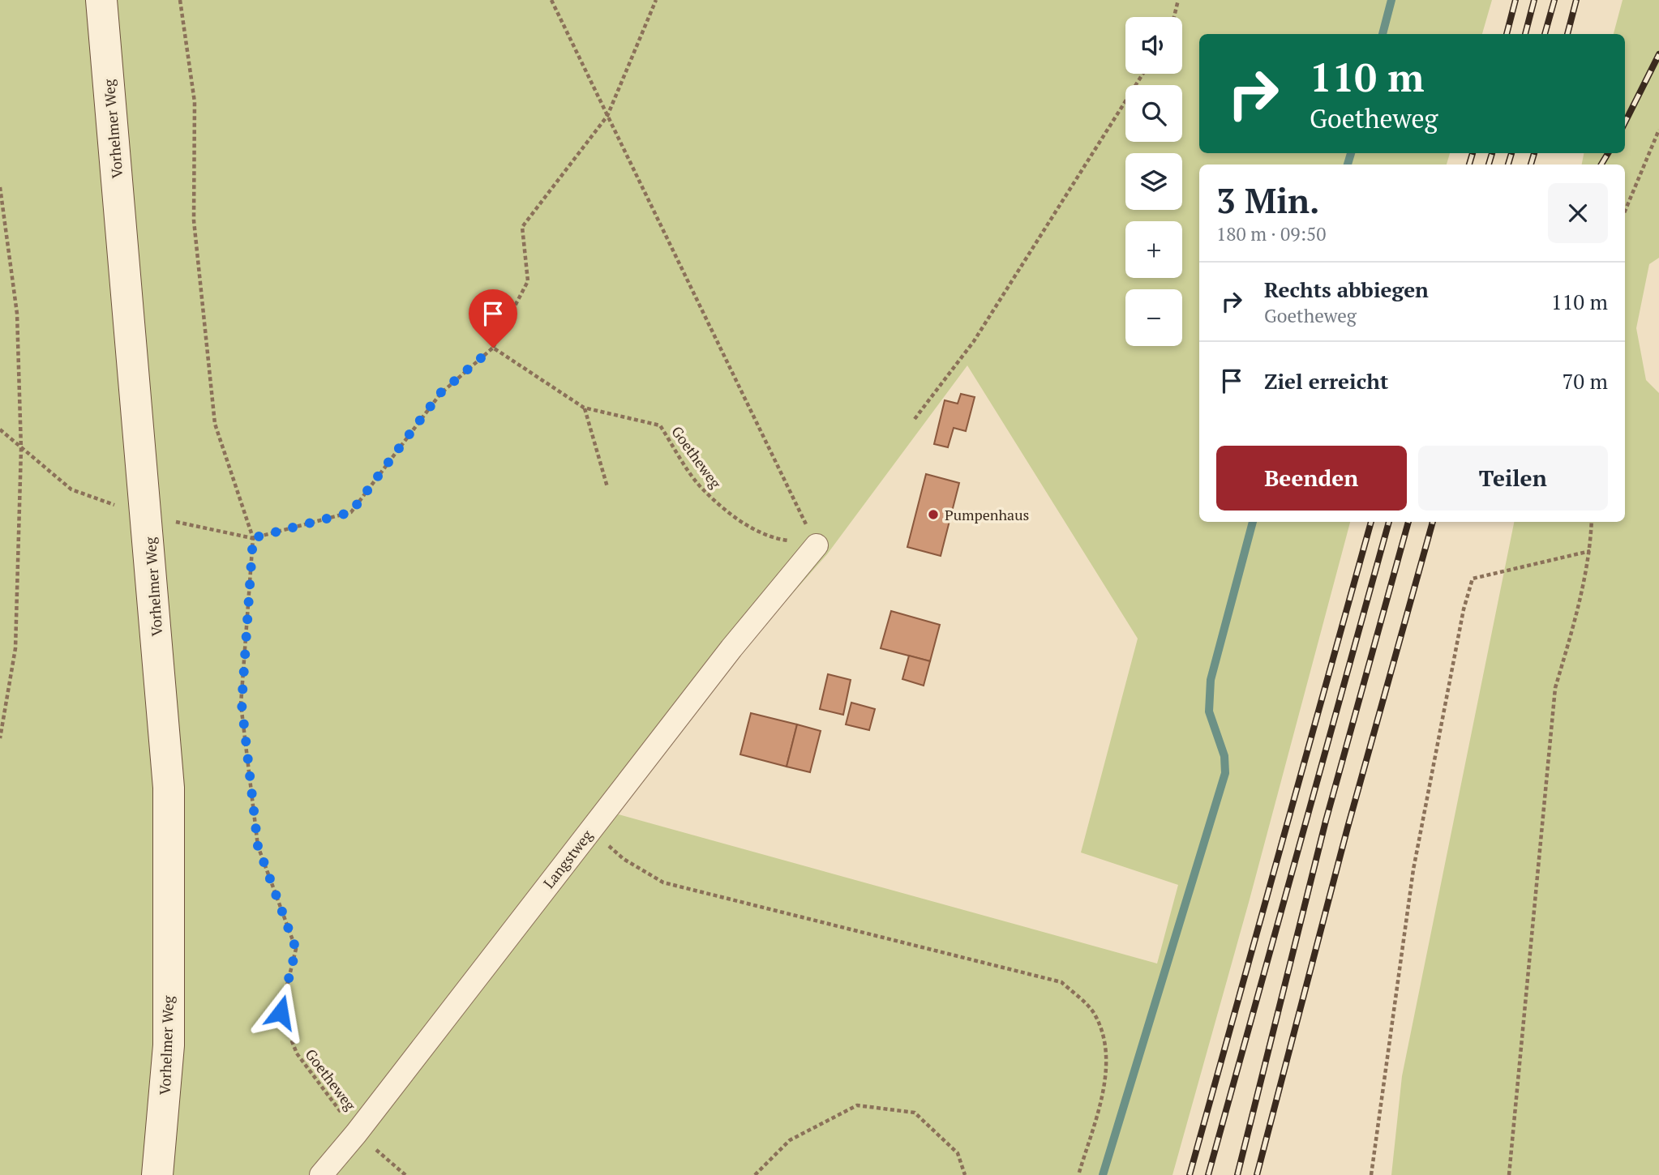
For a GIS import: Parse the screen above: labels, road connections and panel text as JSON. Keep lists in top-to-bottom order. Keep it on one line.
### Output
{"streets":{"street":["Vorhelmer Weg","Langstweg"],"path":["Goetheweg"]},"crossings":[["Goetheweg","Langstweg"]],"places":["Pumpenhaus"],"page":{"map_buttons":["+","−"],"turn":["110 m","Goetheweg"],"heading":["3 Min.","180 m · 09:50"],"list":[{"name":"Rechts abbiegen","note":"Goetheweg","value":"110 m"},{"name":"Ziel erreicht","value":"70 m"}],"buttons":["Beenden","Teilen"]}}
